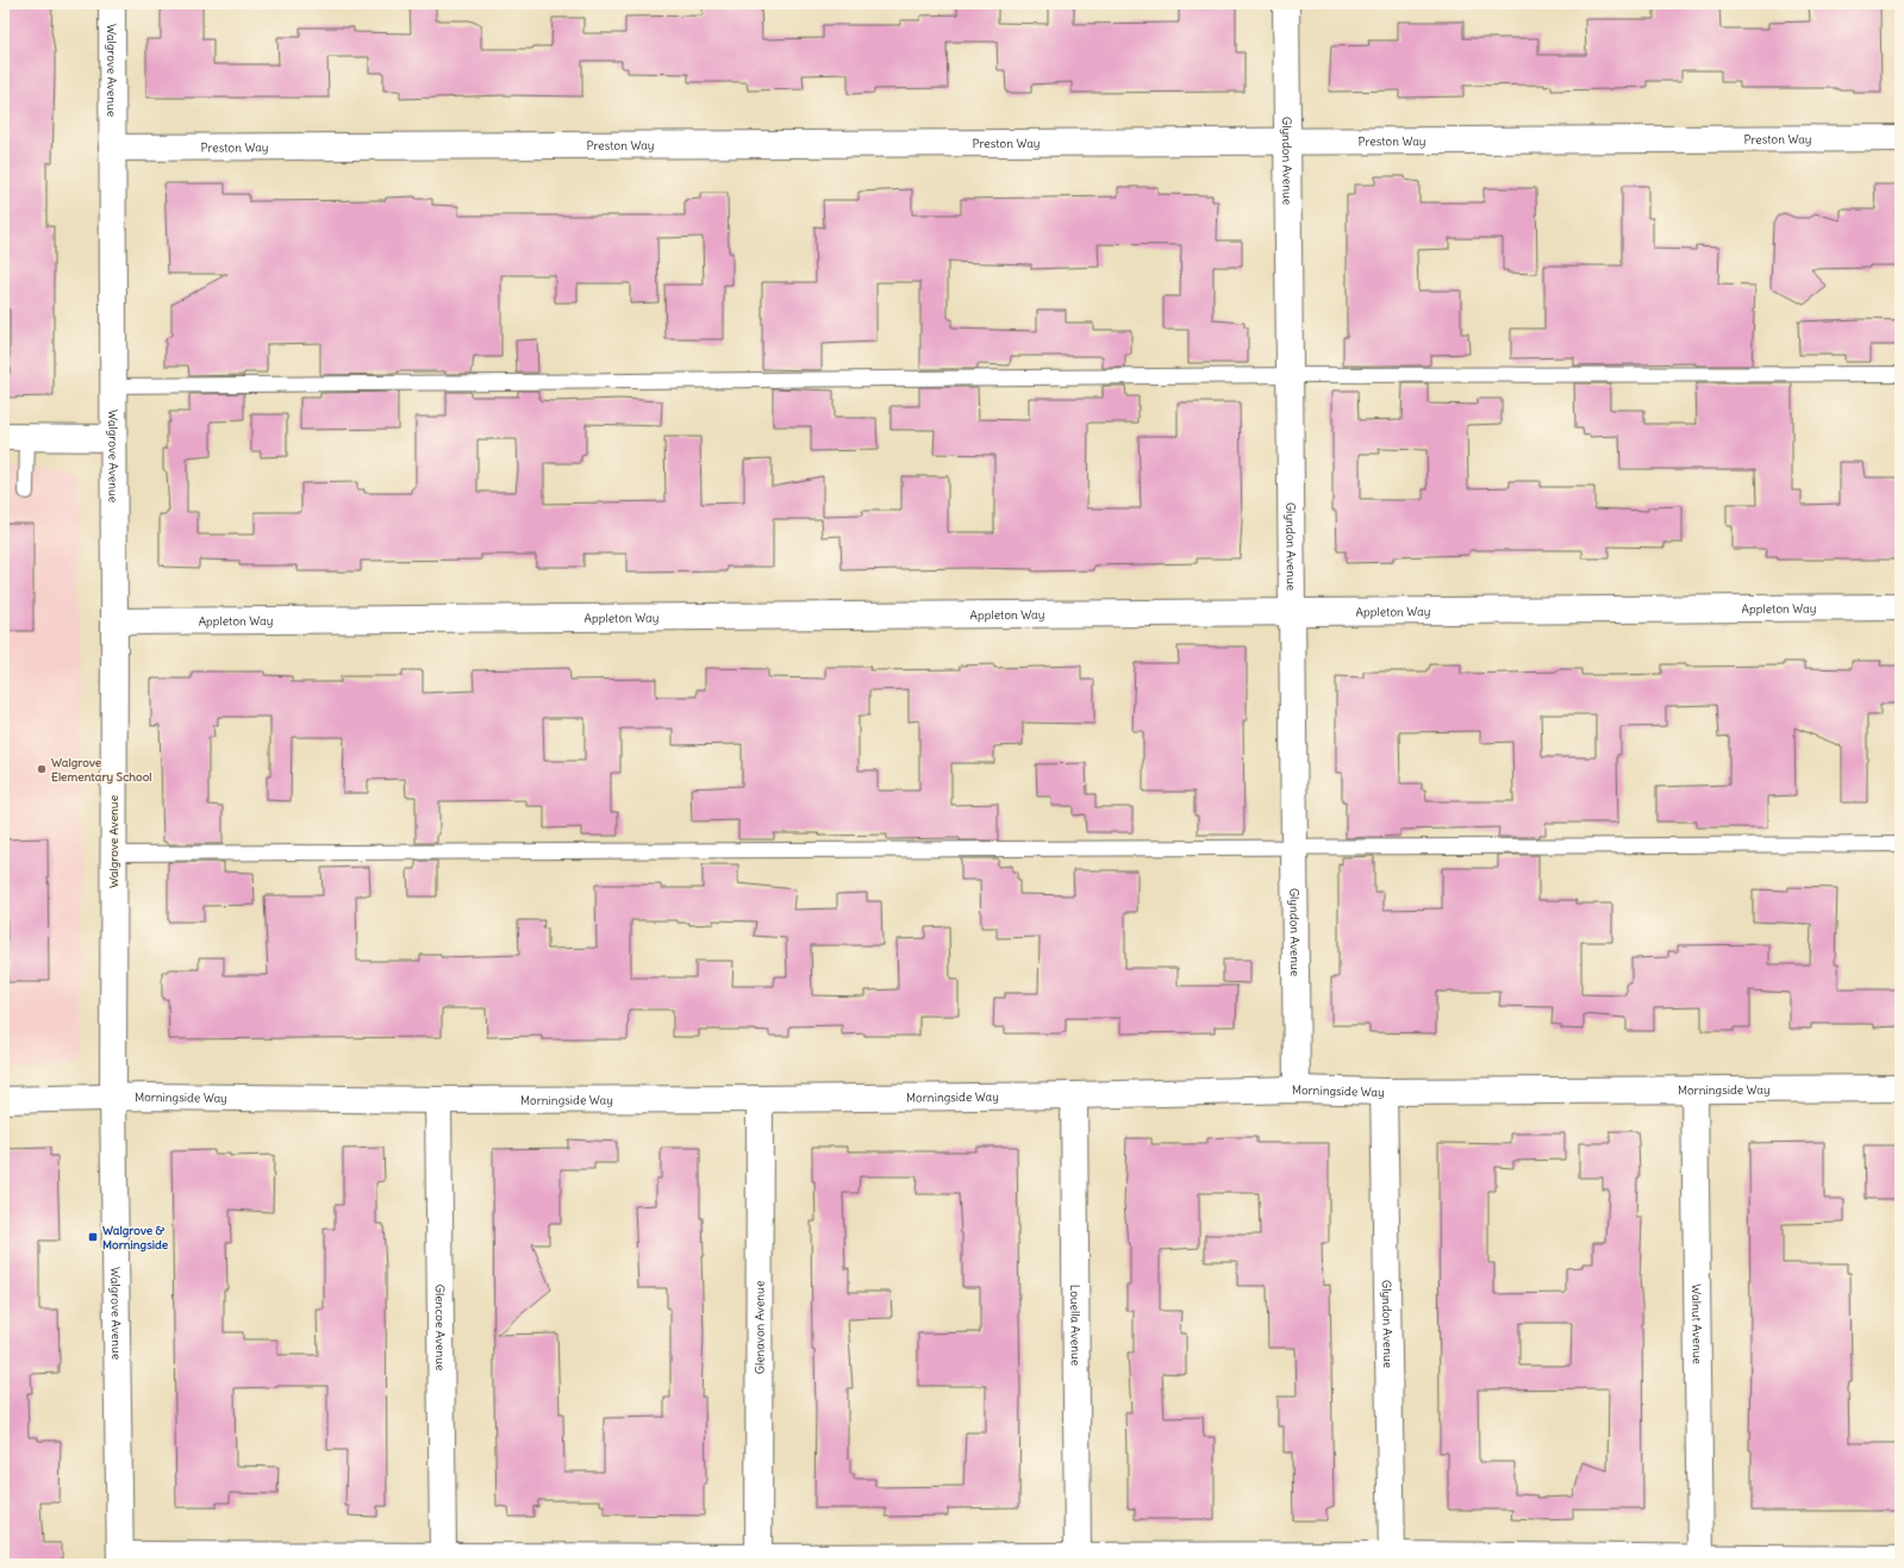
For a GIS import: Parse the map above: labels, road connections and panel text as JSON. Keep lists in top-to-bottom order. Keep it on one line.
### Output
{"streets":{"street":["Walgrove Avenue","Preston Way","Glyndon Avenue","Appleton Way","Morningside Way","Walnut Avenue","Louella Avenue","Glencoe Avenue","Glenavon Avenue"]},"crossings":[["Walgrove Avenue","Preston Way"],["Walgrove Avenue","Appleton Way"],["Walgrove Avenue","Morningside Way"],["Preston Way","Glyndon Avenue"],["Glyndon Avenue","Appleton Way"],["Glyndon Avenue","Morningside Way"],["Morningside Way","Walnut Avenue"],["Morningside Way","Louella Avenue"],["Morningside Way","Glencoe Avenue"],["Morningside Way","Glenavon Avenue"]],"places":{"other":["Walgrove Elementary School"],"transit":["Walgrove & Morningside"]}}
